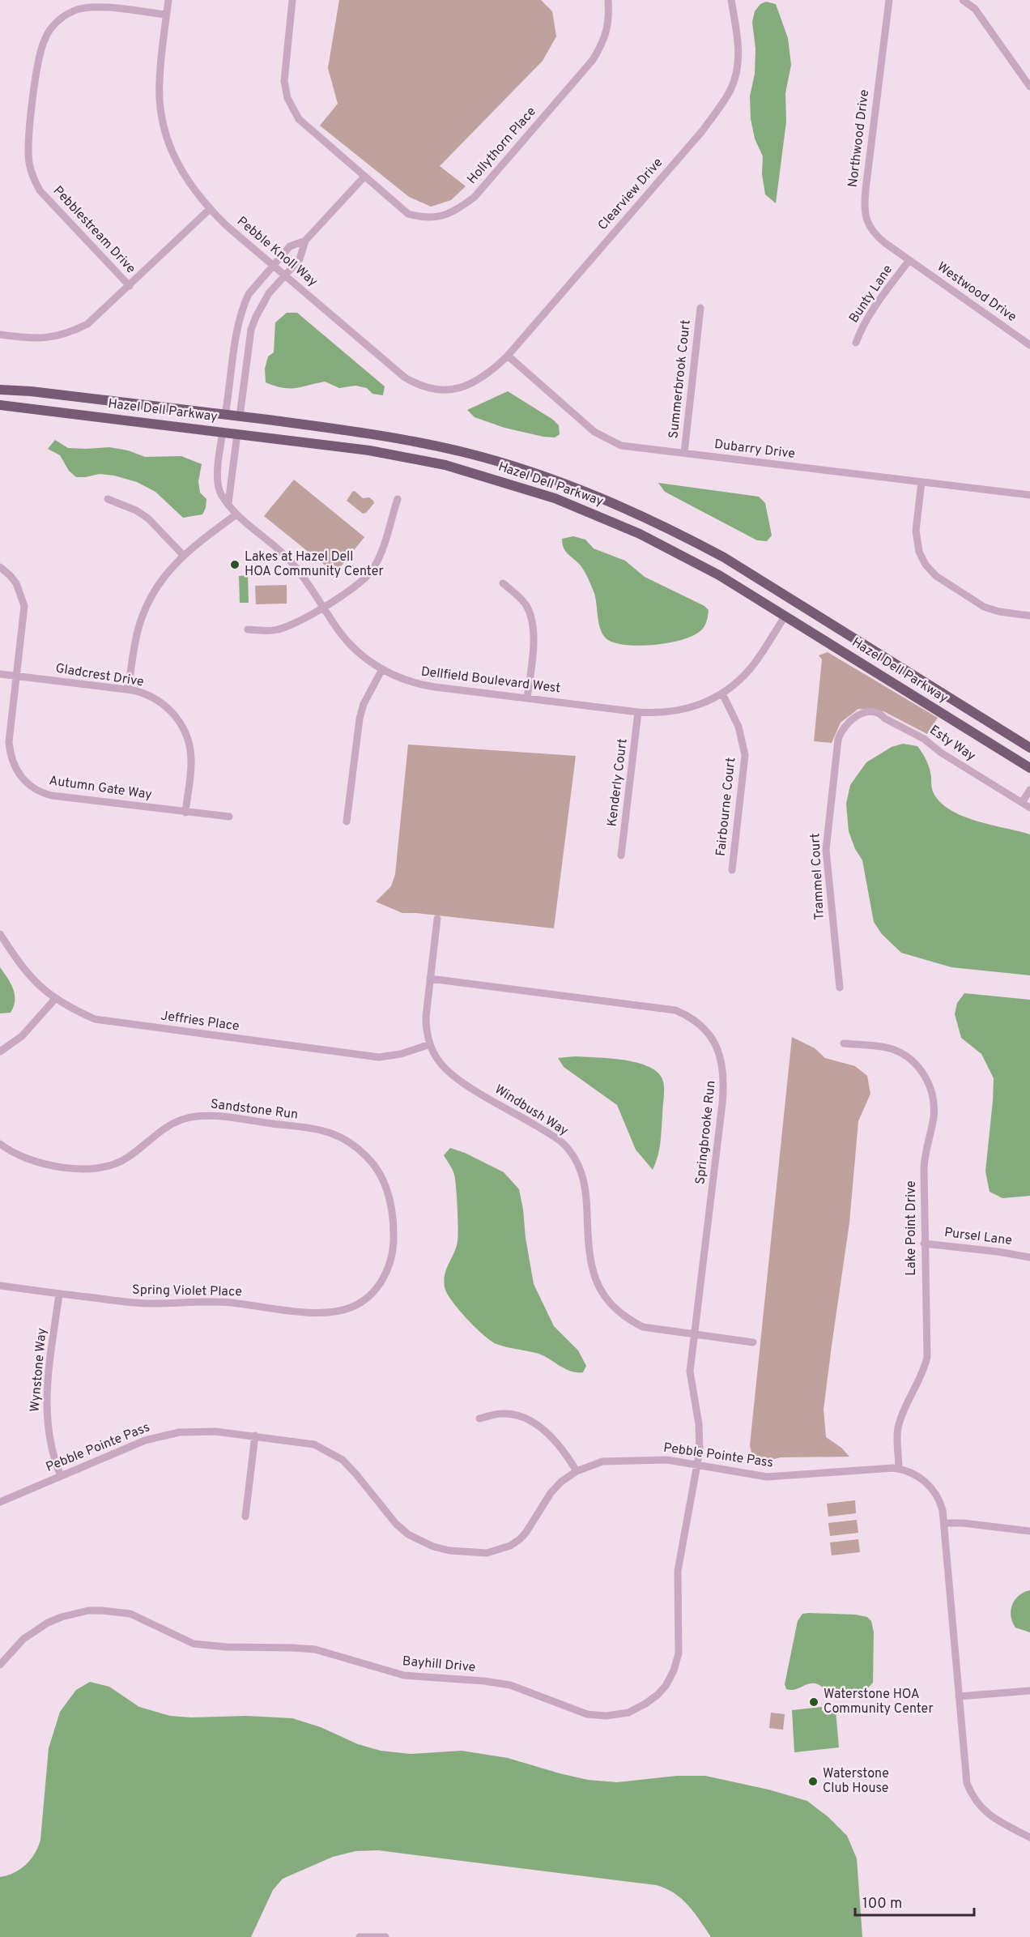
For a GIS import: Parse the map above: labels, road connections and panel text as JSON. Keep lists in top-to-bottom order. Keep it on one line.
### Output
{"streets":{"main road":["Hazel Dell Parkway"],"street":["Northwood Drive","Hollythorn Place","Clearview Drive","Pebblestream Drive","Pebble Knoll Way","Westwood Drive","Bunty Lane","Summerbrook Court","Dubarry Drive","Gladcrest Drive","Dellfield Boulevard West","Esty Way","Kenderly Court","Autumn Gate Way","Fairbourne Court","Trammel Court","Jeffries Place","Sandstone Run","Windbush Way","Springbrooke Run","Lake Point Drive","Pursel Lane","Spring Violet Place","Wynstone Way","Pebble Pointe Pass","Bayhill Drive"]},"crossings":[["Northwood Drive","Westwood Drive"],["Northwood Drive","Bunty Lane"],["Clearview Drive","Pebble Knoll Way"],["Clearview Drive","Dubarry Drive"],["Pebblestream Drive","Pebble Knoll Way"],["Pebble Knoll Way","Dubarry Drive"],["Westwood Drive","Bunty Lane"],["Summerbrook Court","Dubarry Drive"],["Hazel Dell Parkway","Dellfield Boulevard West"],["Gladcrest Drive","Autumn Gate Way"],["Dellfield Boulevard West","Kenderly Court"],["Dellfield Boulevard West","Fairbourne Court"],["Esty Way","Trammel Court"],["Jeffries Place","Windbush Way"],["Sandstone Run","Spring Violet Place"],["Windbush Way","Springbrooke Run"],["Springbrooke Run","Pebble Pointe Pass"],["Springbrooke Run","Bayhill Drive"],["Lake Point Drive","Pursel Lane"],["Lake Point Drive","Pebble Pointe Pass"],["Spring Violet Place","Wynstone Way"],["Wynstone Way","Pebble Pointe Pass"],["Pebble Pointe Pass","Bayhill Drive"]],"places":["Lakes at Hazel Dell HOA Community Center","Waterstone HOA Community Center","Waterstone Club House"],"scale_bar":"100 m"}
